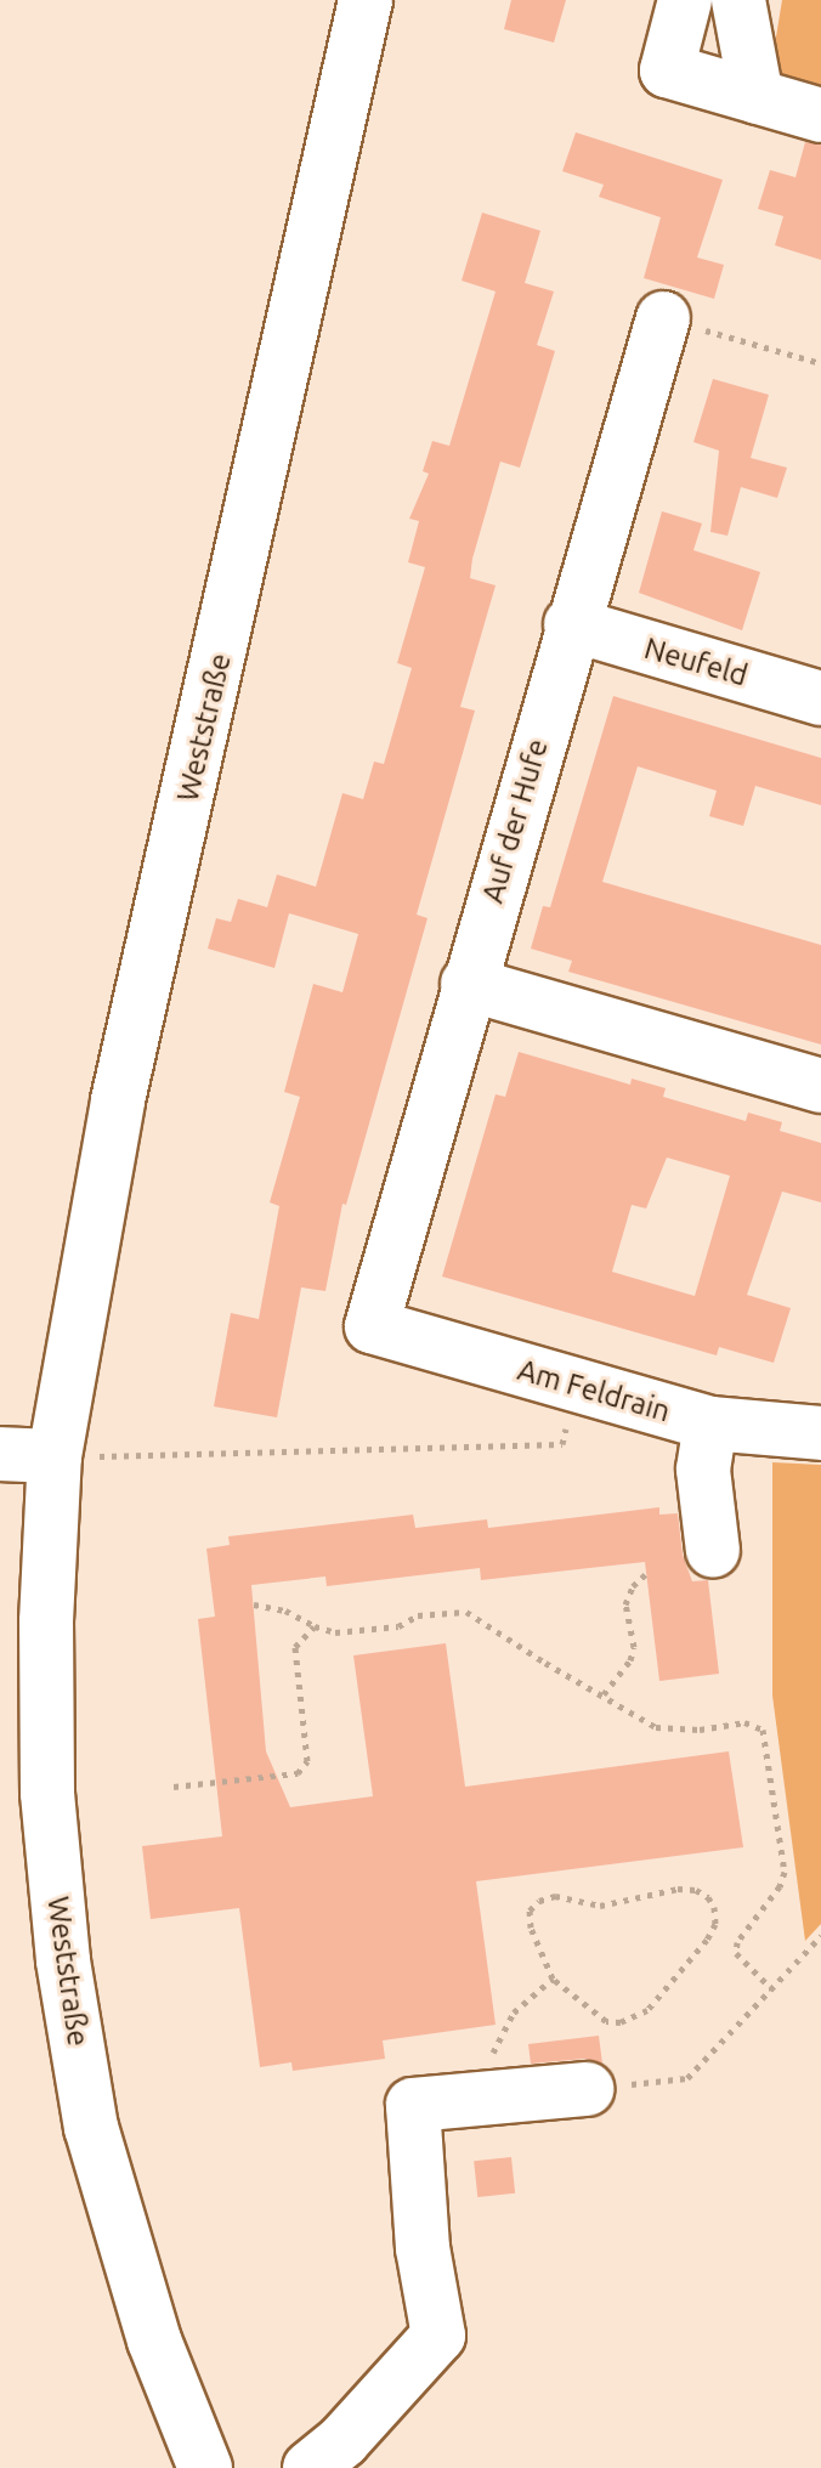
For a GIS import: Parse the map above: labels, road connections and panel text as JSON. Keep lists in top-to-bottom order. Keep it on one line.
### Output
{"streets":{"main road":["Neufeld","Weststraße","Auf der Hufe","Am Feldrain"]},"crossings":[["Neufeld","Auf der Hufe"],["Auf der Hufe","Am Feldrain"]]}
